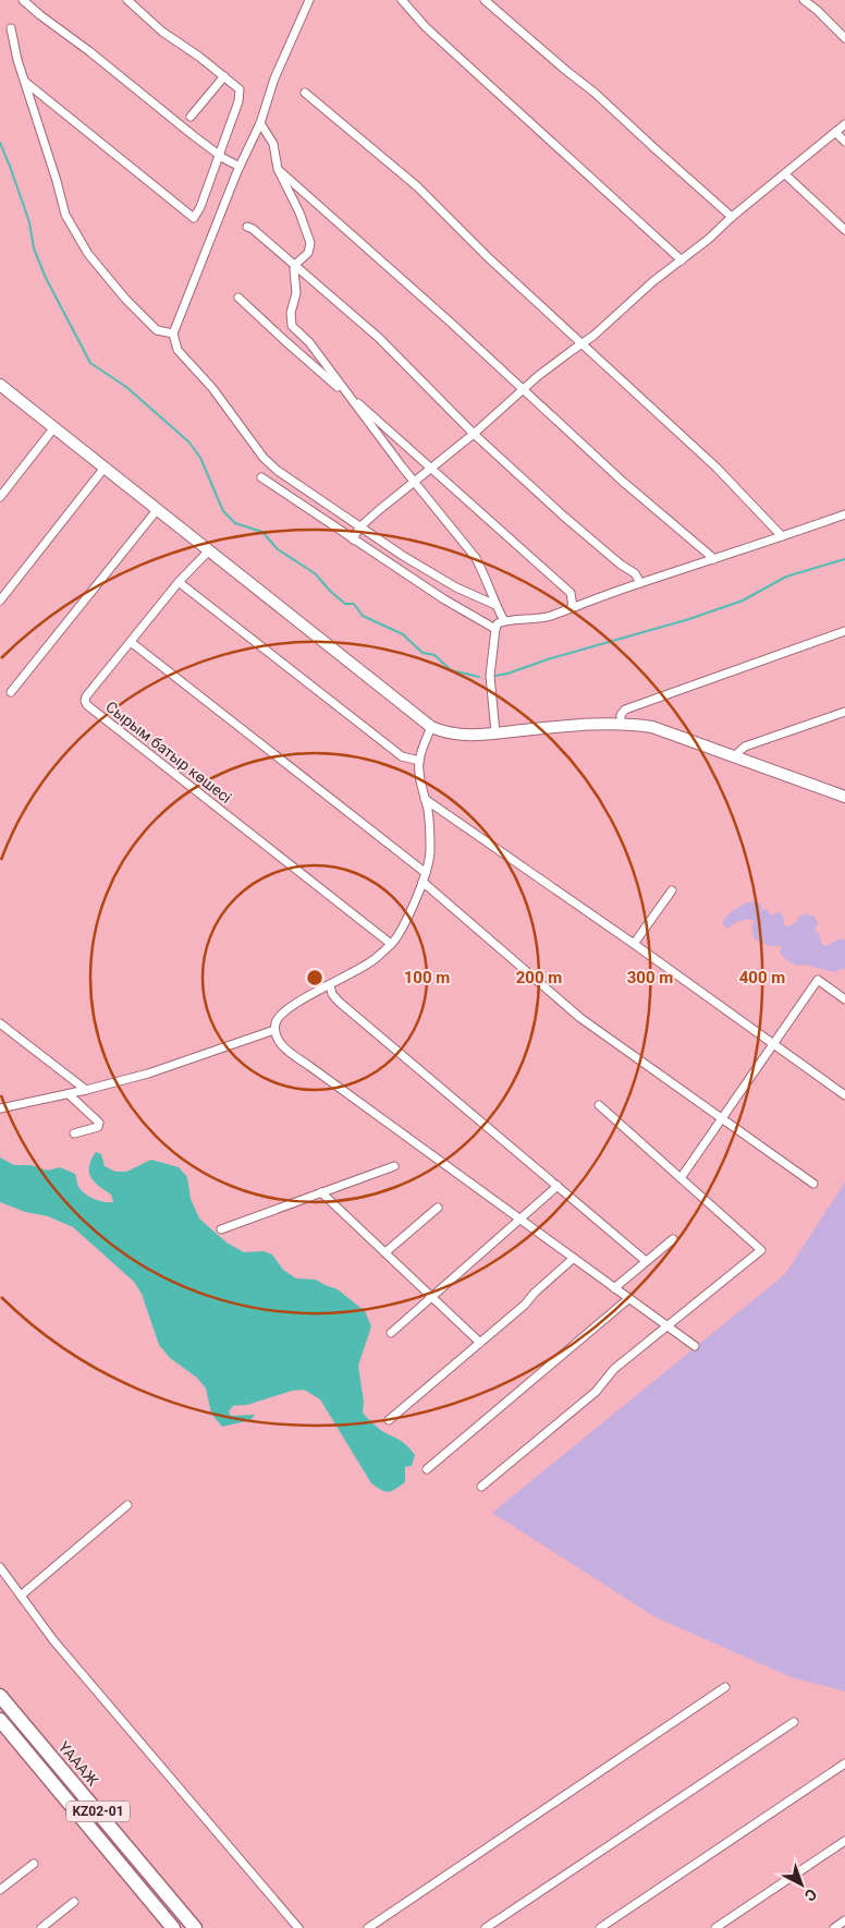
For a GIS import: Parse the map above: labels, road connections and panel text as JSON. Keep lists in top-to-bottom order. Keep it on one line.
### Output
{"streets":{"highway":["ҮАААЖ","KZ02-01"],"street":["Сырым батыр көшесі"]},"north":"bottom right","rings":["100 m","200 m","300 m","400 m"]}
